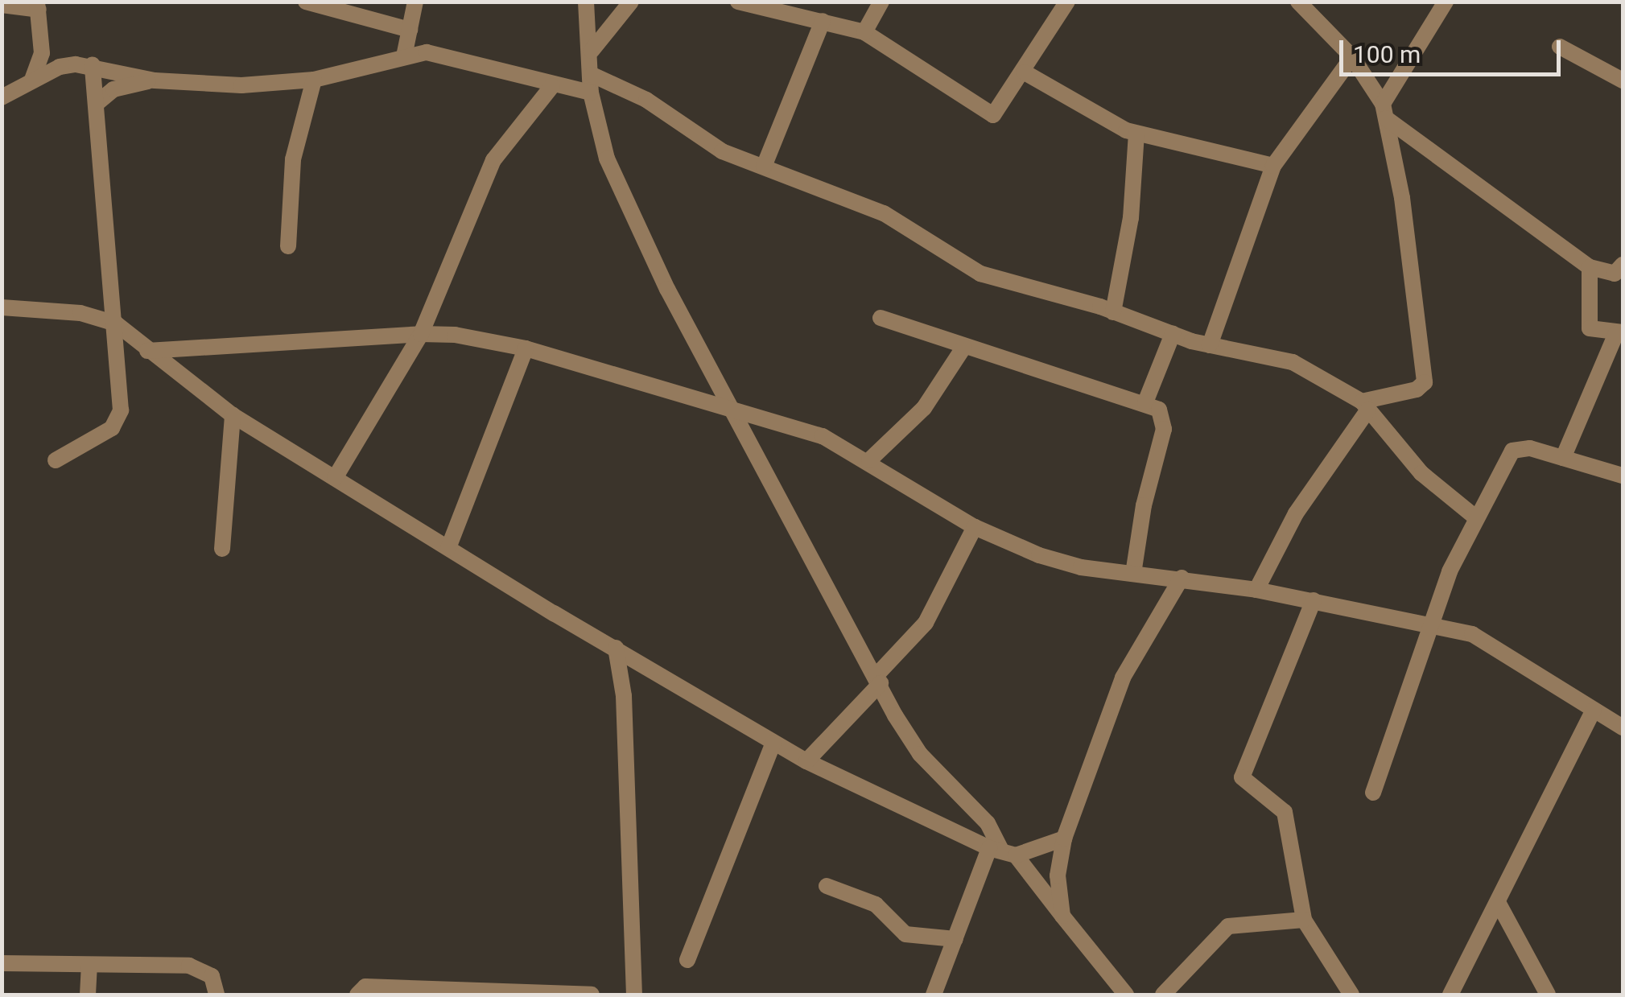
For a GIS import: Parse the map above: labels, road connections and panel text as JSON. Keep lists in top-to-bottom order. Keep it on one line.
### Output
{"scale_bar":"100 m"}
